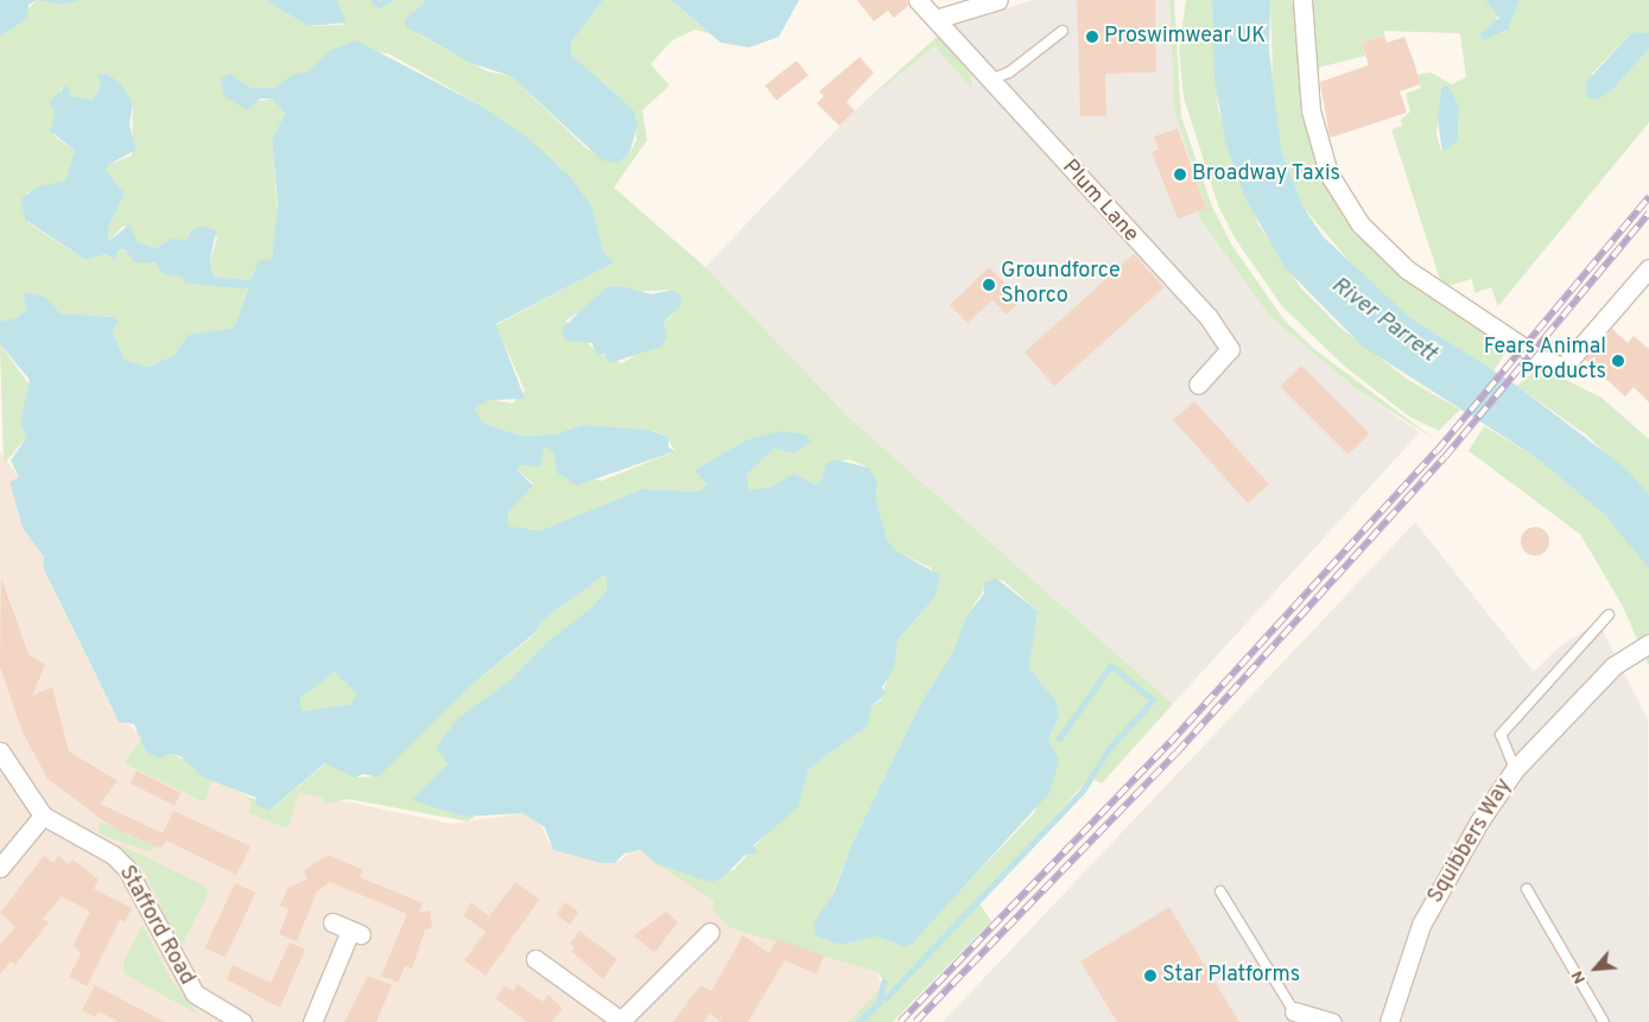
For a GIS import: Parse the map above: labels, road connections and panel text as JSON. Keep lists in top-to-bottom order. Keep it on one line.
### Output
{"streets":{"street":["Plum Lane","Squibbers Way","Stafford Road"]},"water":["River Parrett"],"places":["Proswimwear UK","Broadway Taxis","Groundforce Shorco","Fears Animal Products","Star Platforms"],"north":"bottom left"}
